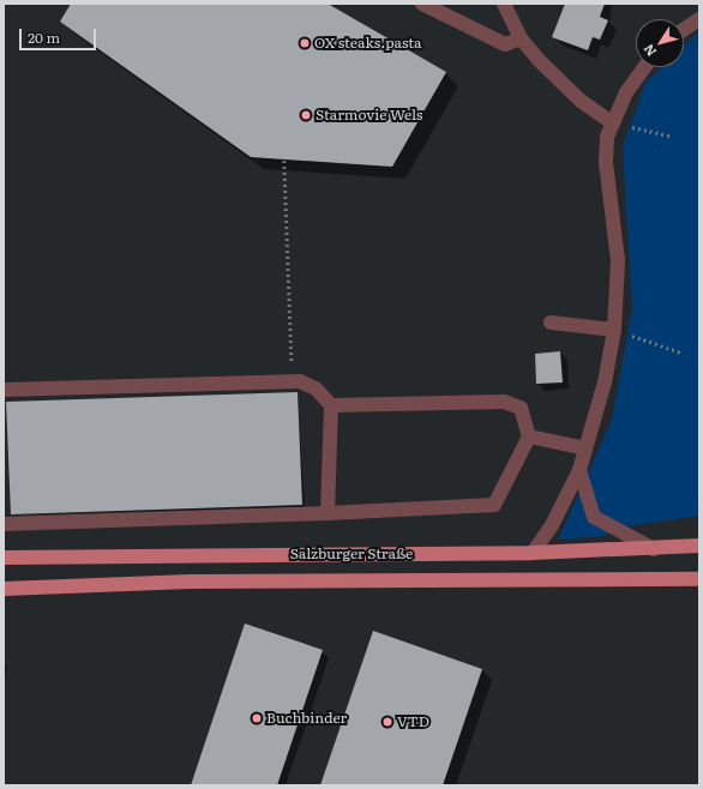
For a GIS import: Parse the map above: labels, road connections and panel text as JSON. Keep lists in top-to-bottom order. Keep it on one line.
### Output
{"streets":{"main road":["Salzburger Straße"]},"places":["OX steaks.pasta","Starmovie Wels","Buchbinder","VTD"],"scale_bar":"20 m","north":"bottom left"}
